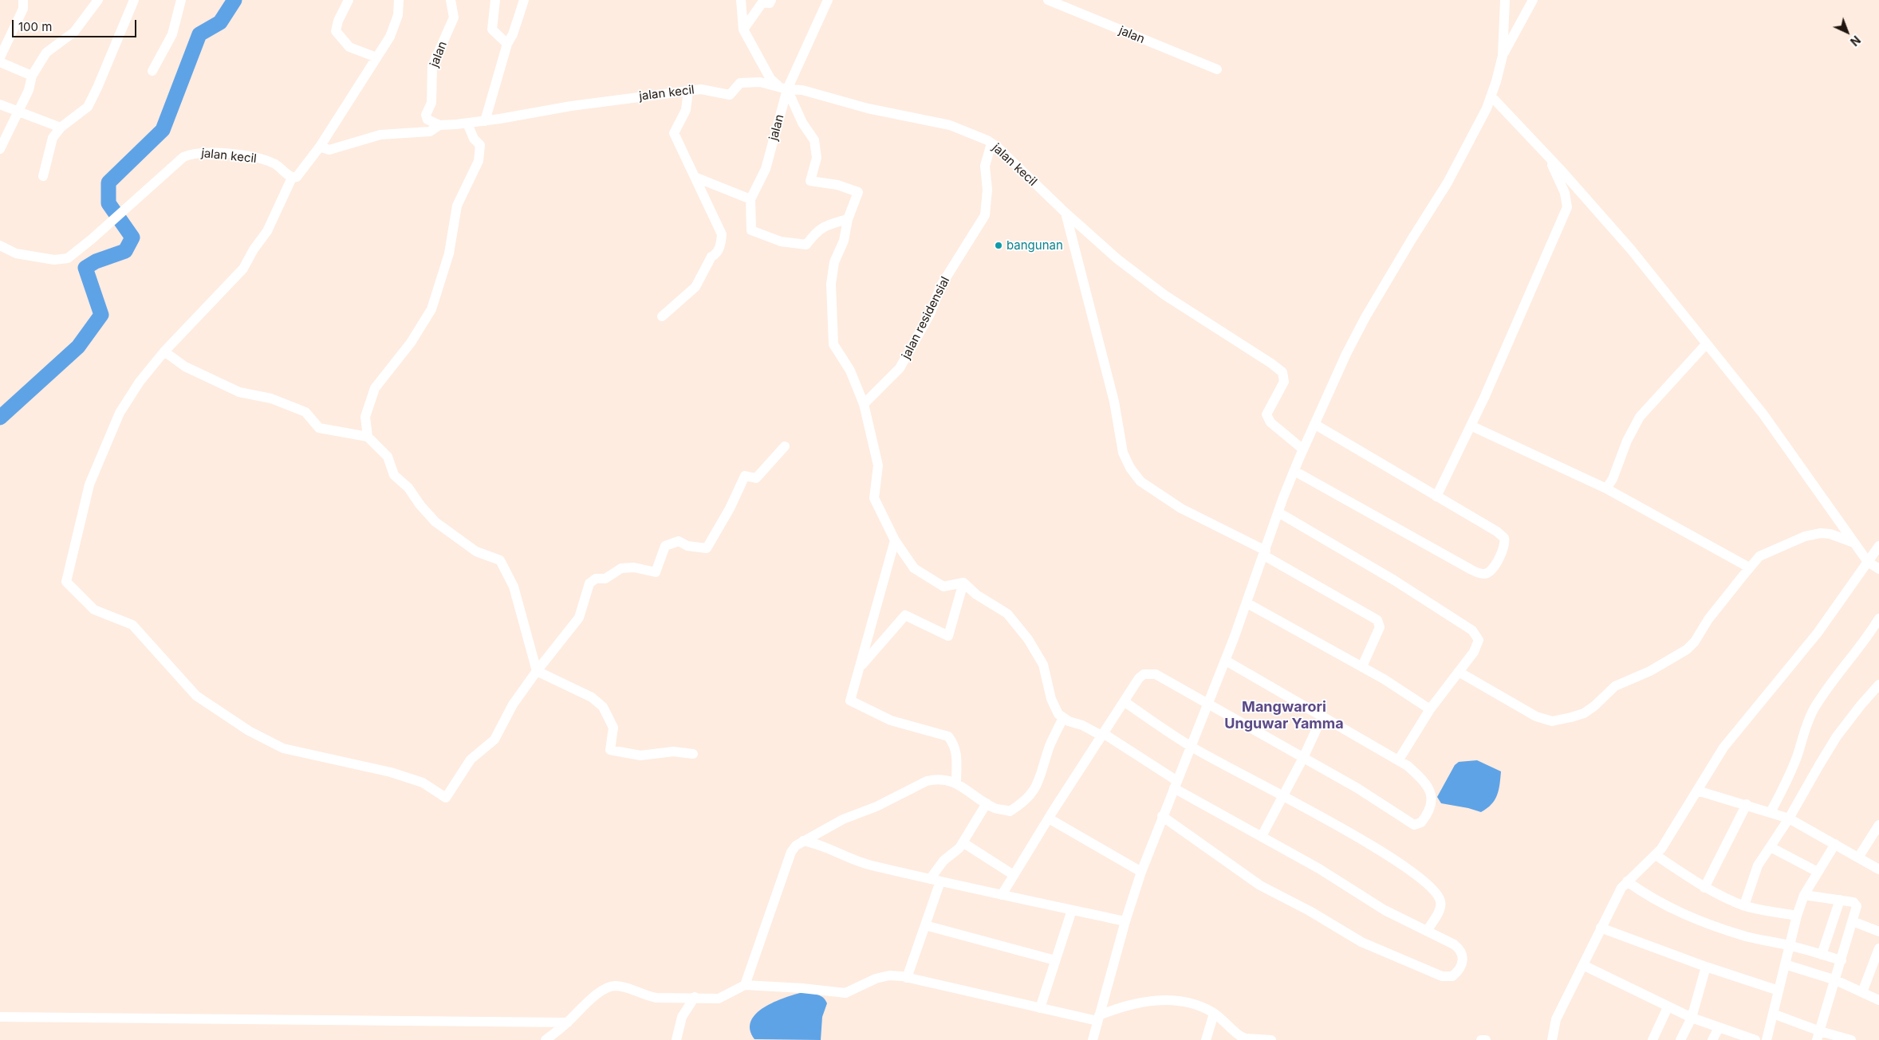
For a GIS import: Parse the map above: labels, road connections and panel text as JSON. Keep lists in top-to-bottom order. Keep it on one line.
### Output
{"streets":{"street":["jalan","jalan kecil","jalan residensial"]},"crossings":[["jalan","jalan kecil"],["jalan kecil","jalan residensial"]],"districts":["Mangwarori Unguwar Yamma"],"places":["bangunan"],"scale_bar":"100 m","north":"bottom right"}
